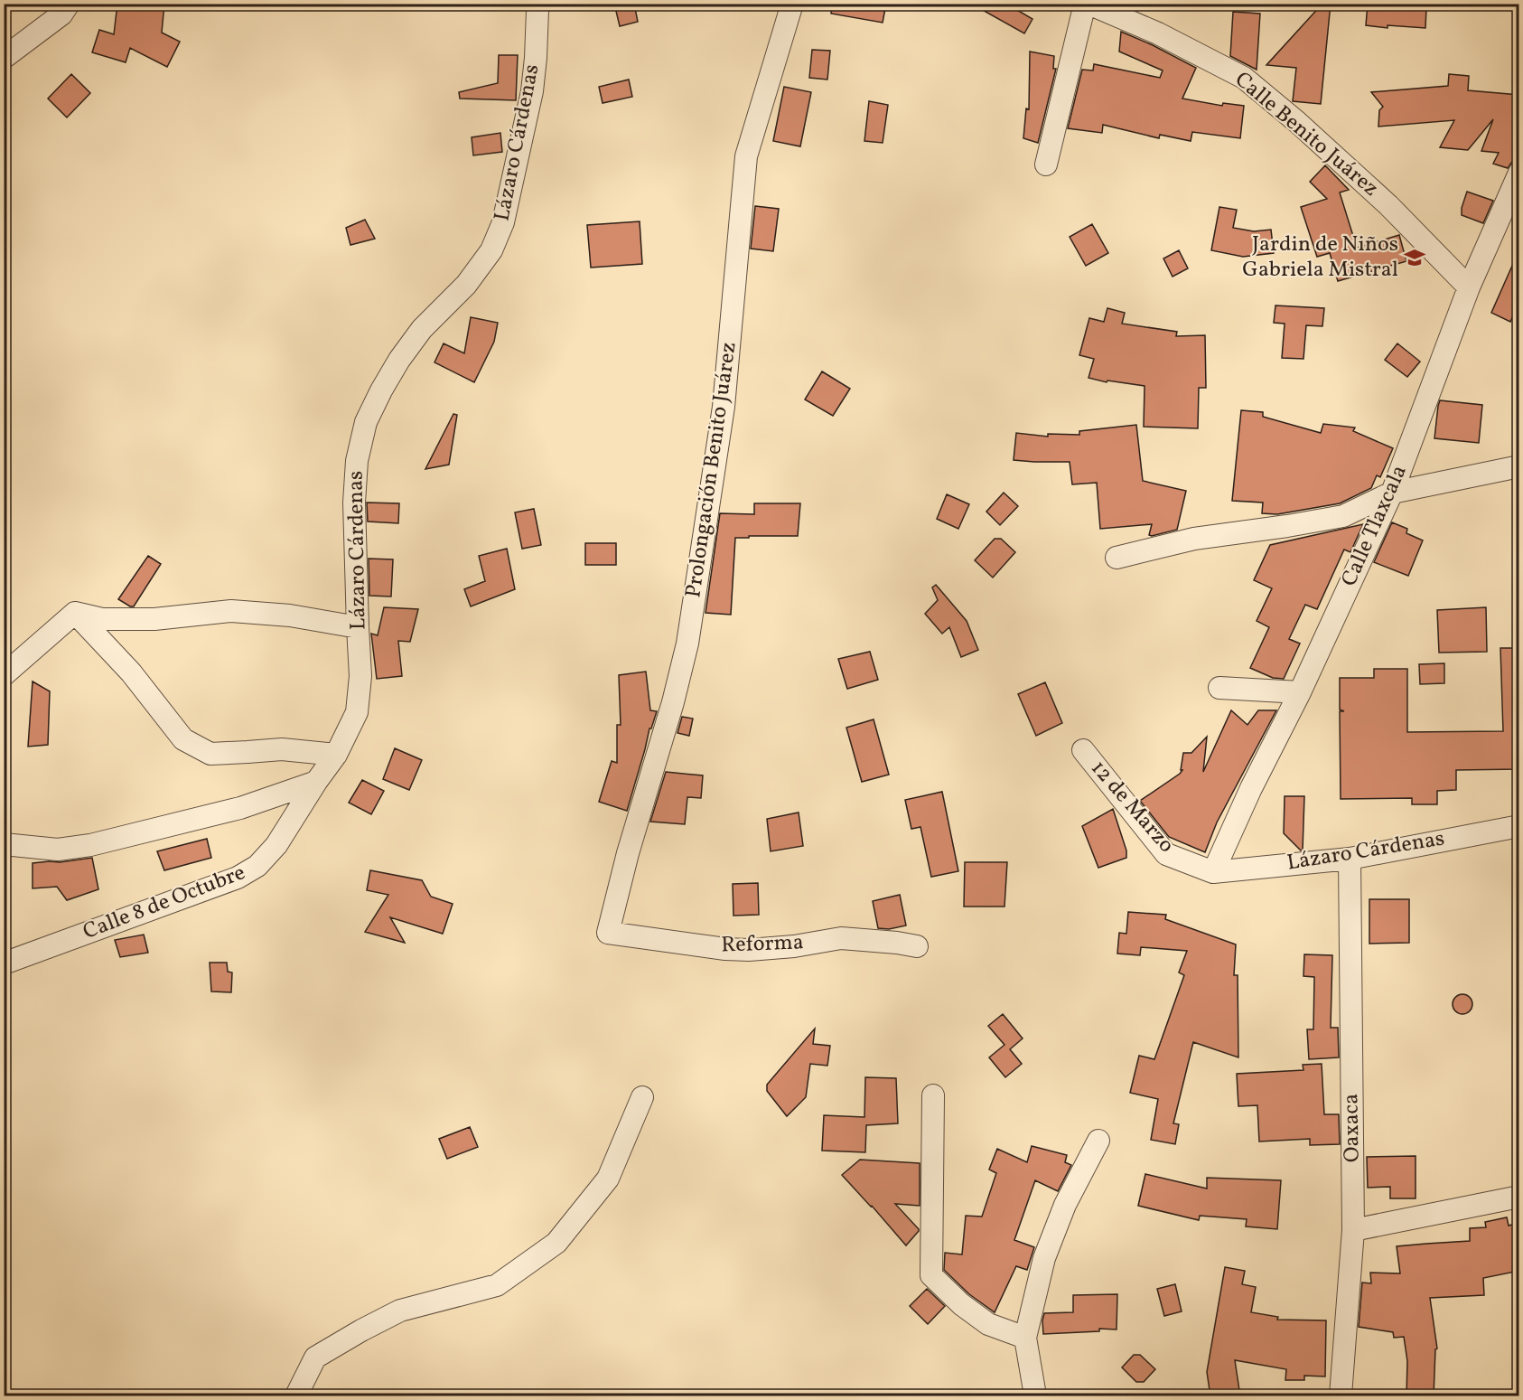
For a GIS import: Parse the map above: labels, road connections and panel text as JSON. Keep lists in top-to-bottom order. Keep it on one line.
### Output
{"streets":{"street":["Calle Benito Juárez","Lázaro Cárdenas","Prolongación Benito Juárez","Calle Tlaxcala","12 de Marzo","Calle 8 de Octubre","Reforma","Oaxaca"]},"crossings":[["Calle Benito Juárez","Calle Tlaxcala"],["Lázaro Cárdenas","Calle Tlaxcala"],["Lázaro Cárdenas","12 de Marzo"],["Lázaro Cárdenas","Calle 8 de Octubre"],["Lázaro Cárdenas","Oaxaca"],["Prolongación Benito Juárez","Reforma"],["Calle Tlaxcala","12 de Marzo"]],"places":{"school or university":["Jardin de Niños Gabriela Mistral"]}}
